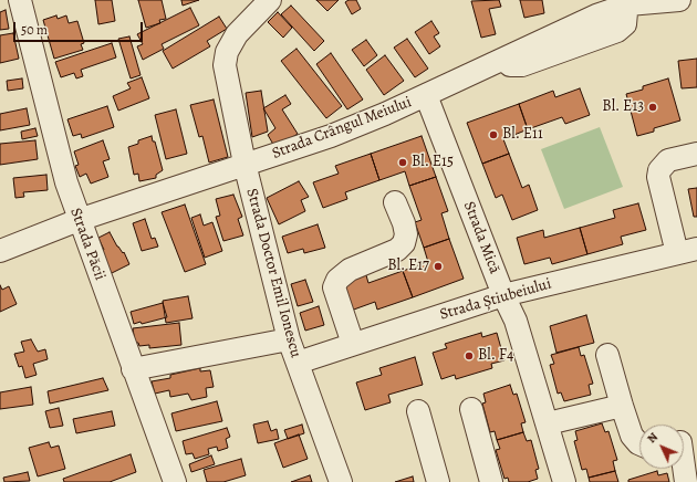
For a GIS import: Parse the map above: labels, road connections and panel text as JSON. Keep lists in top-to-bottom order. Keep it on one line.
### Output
{"streets":{"street":["Strada Crângul Meiului","Strada Mică","Strada Păcii","Strada Doctor Emil Ionescu","Strada Știubeiului"]},"crossings":[["Strada Crângul Meiului","Strada Mică"],["Strada Crângul Meiului","Strada Păcii"],["Strada Crângul Meiului","Strada Doctor Emil Ionescu"],["Strada Mică","Strada Știubeiului"],["Strada Doctor Emil Ionescu","Strada Știubeiului"]],"places":["Bl. E13","Bl. E11","Bl. E15","Bl. E17","Bl. F4"],"scale_bar":"50 m","north":"top left"}
